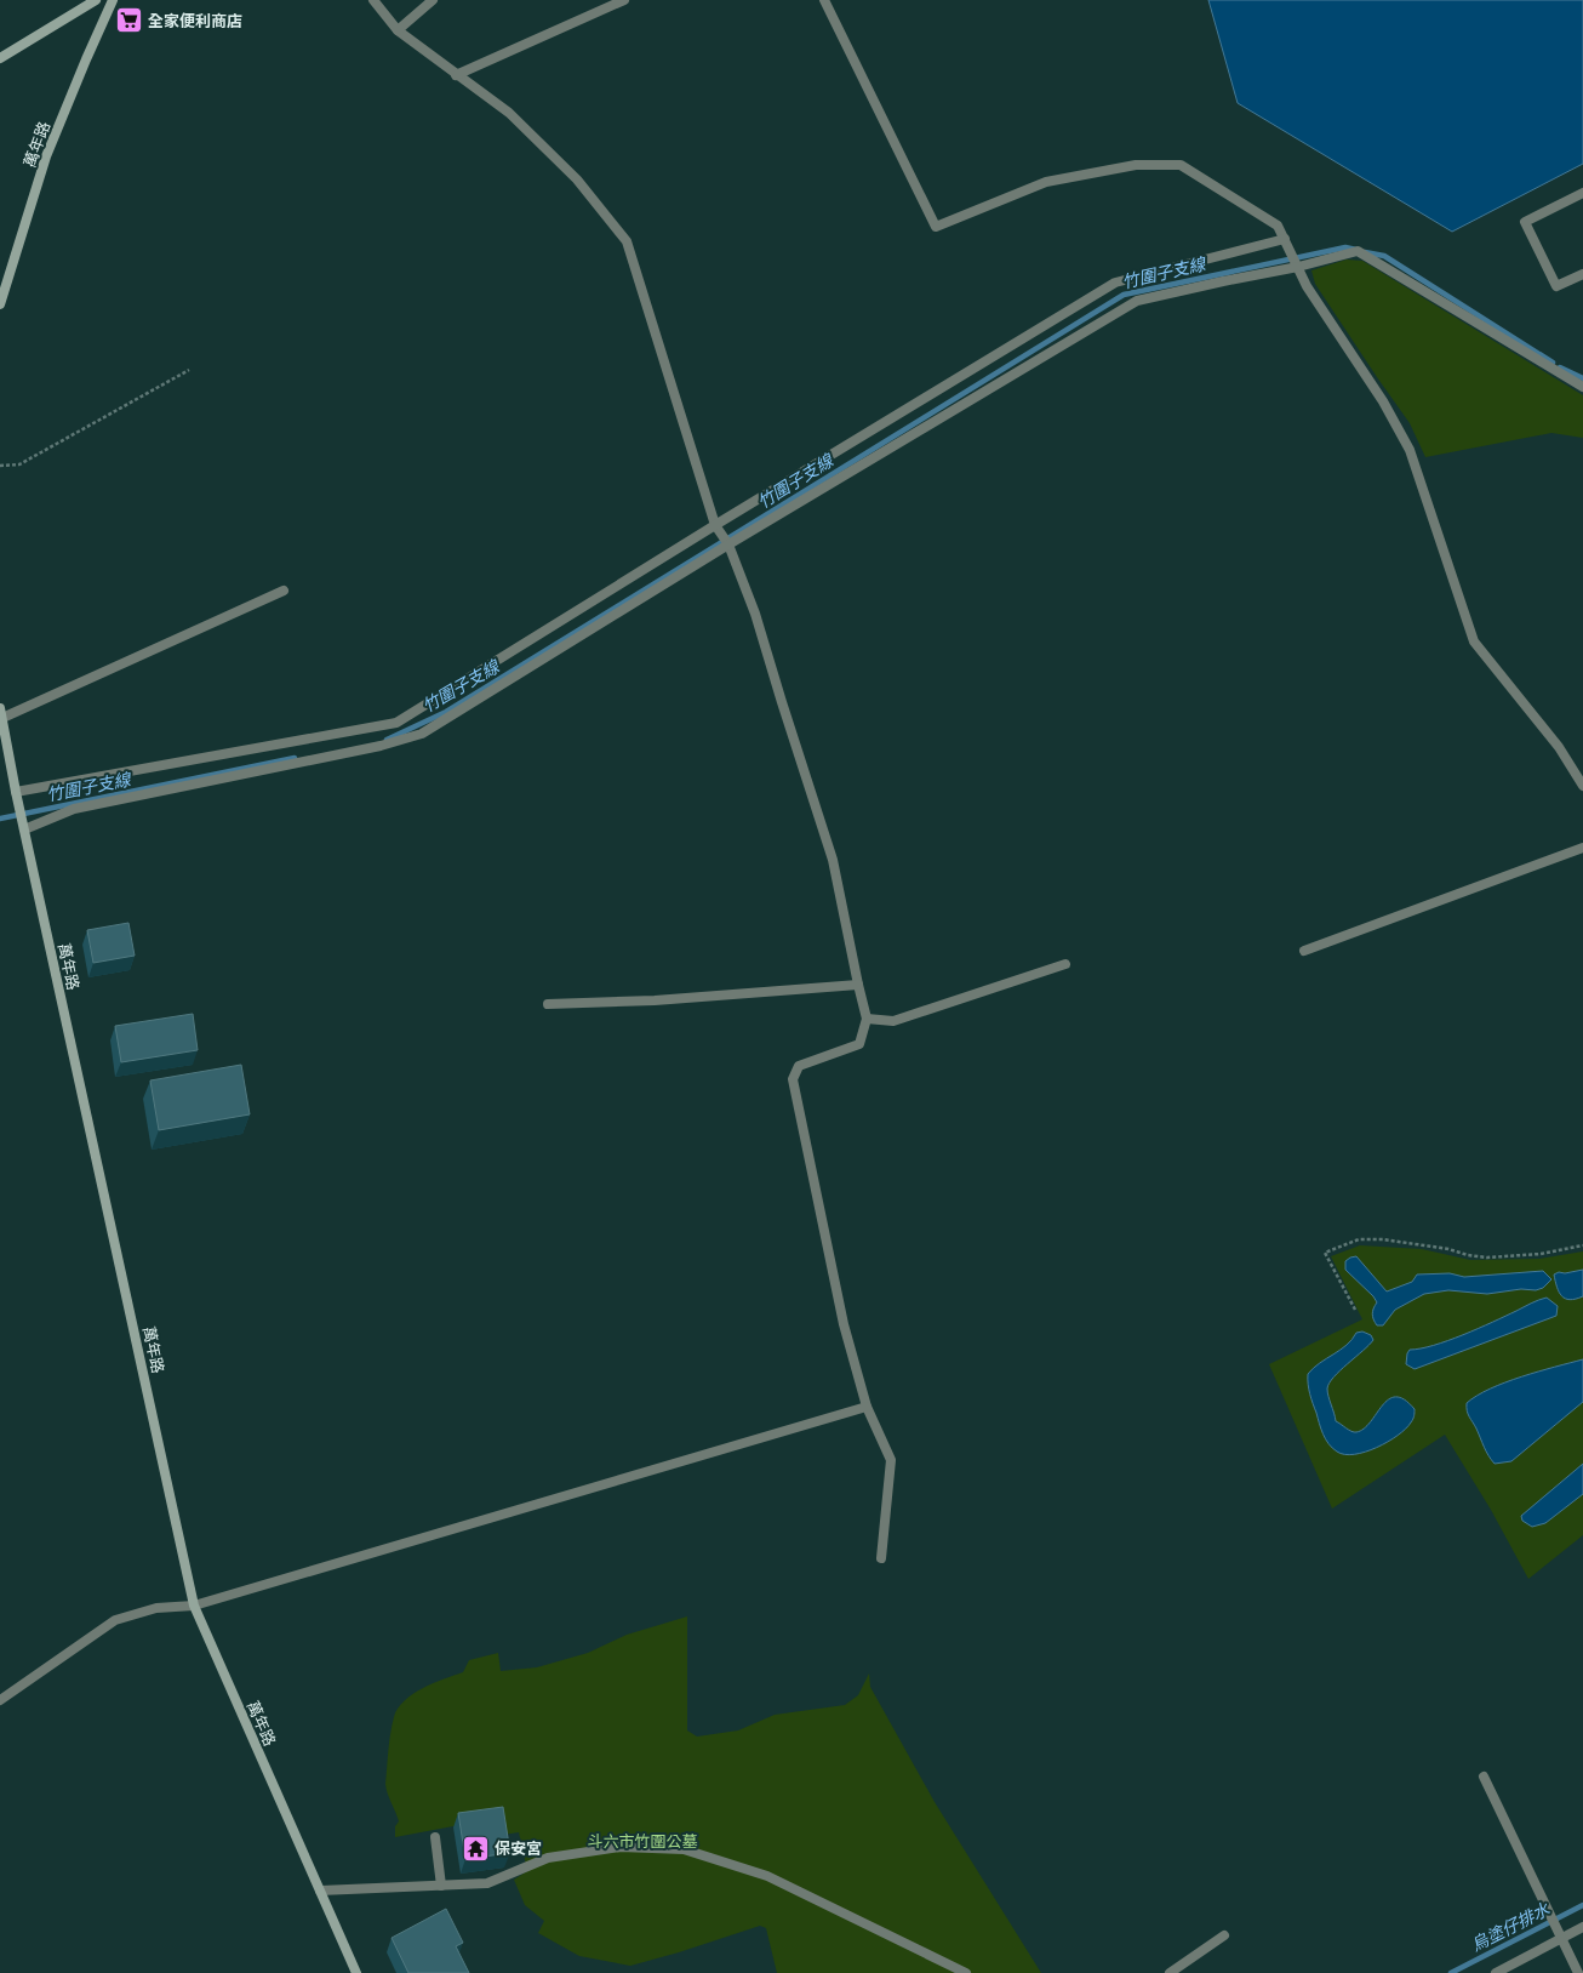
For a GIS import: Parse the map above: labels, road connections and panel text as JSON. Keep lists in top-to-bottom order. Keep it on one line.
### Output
{"streets":{"street":["萬年路"]},"water":["竹圍子支線","烏塗仔排水"],"parks":["斗六市竹圍公墓"],"places":{"supermarket":["全家便利商店"],"temple":["保安宮"]}}
